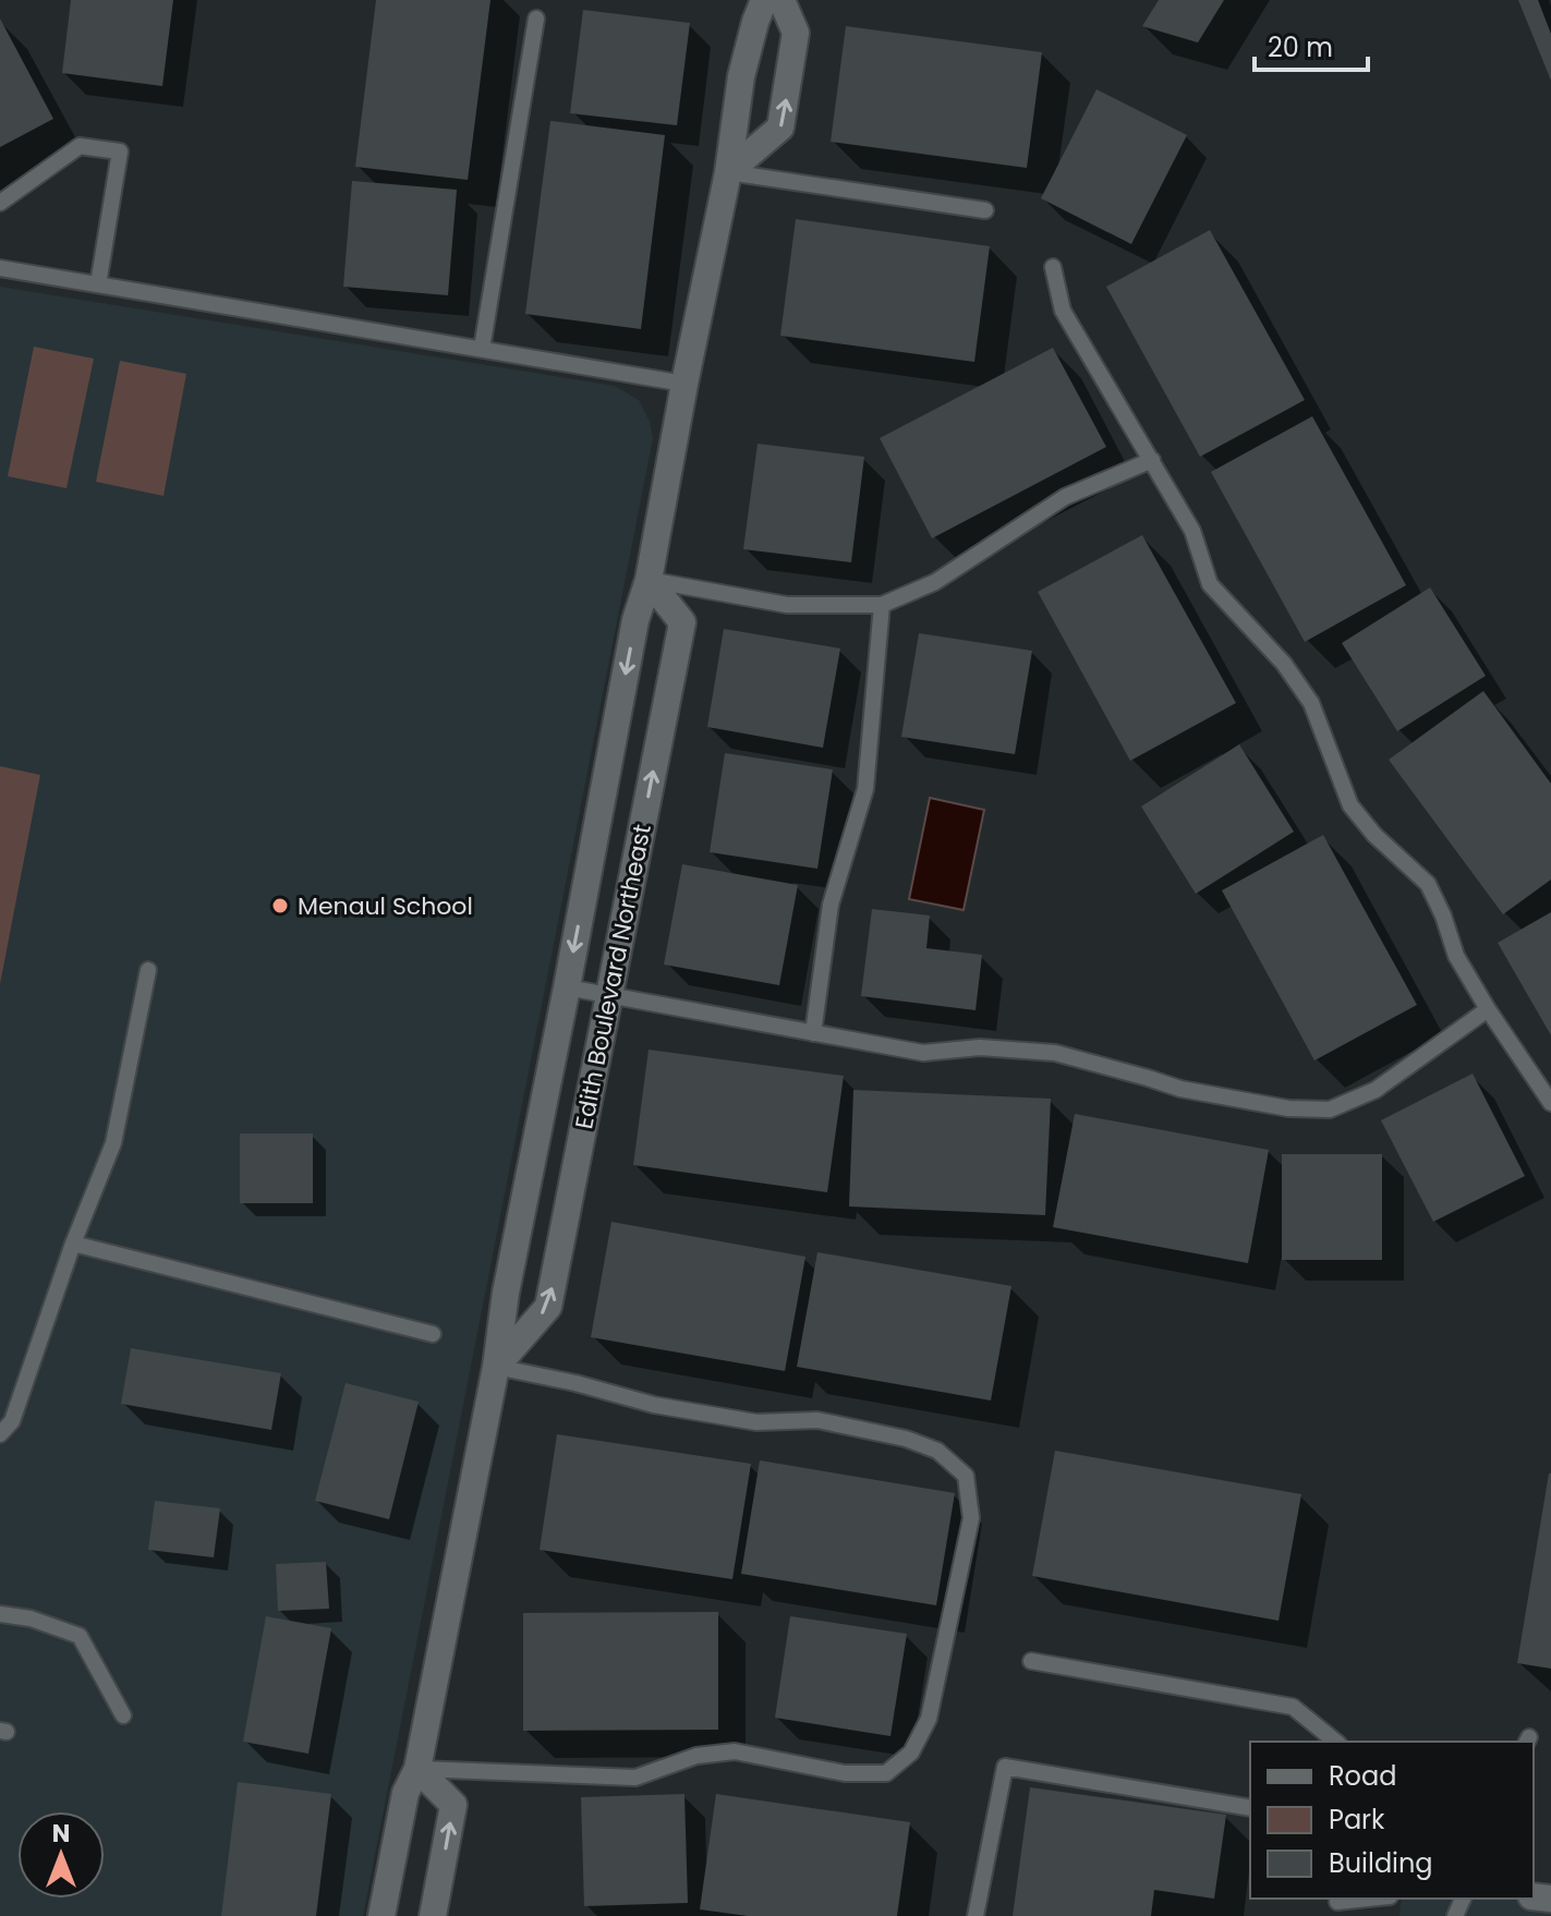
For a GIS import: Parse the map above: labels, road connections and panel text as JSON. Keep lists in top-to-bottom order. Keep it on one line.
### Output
{"streets":{"street":["Edith Boulevard Northeast"]},"places":["Menaul School"],"legend":["Road","Park","Building"],"scale_bar":"20 m","north":"top"}
